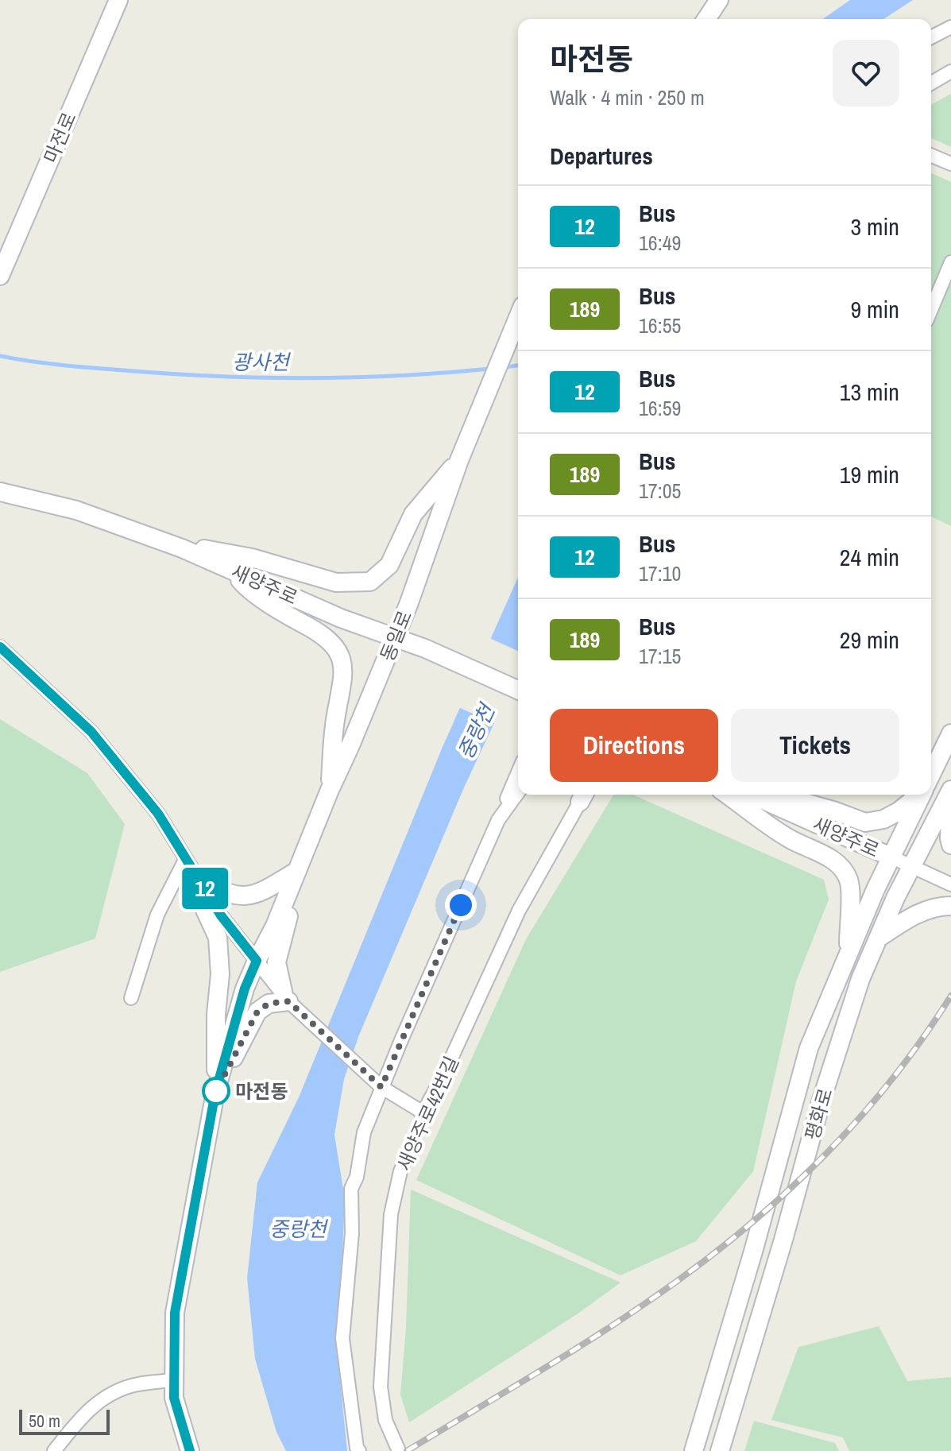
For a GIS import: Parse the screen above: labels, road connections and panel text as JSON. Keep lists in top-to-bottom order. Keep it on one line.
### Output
{"streets":{"main road":["마전로","새양주로","동일로","평화로"],"street":["새양주로42번길"]},"crossings":[["새양주로","동일로"],["새양주로","평화로"]],"water":["광사천","중랑천"],"places":["마전동"],"lines":["bus line 12"],"scale_bar":"50 m","page":{"on_map":"12","heading":[["마전동","Walk · 4 min · 250 m"],"Departures"],"list":[{"mark":"12","name":"Bus","note":"16:49","value":"3 min"},{"mark":"189","name":"Bus","note":"16:55","value":"9 min"},{"mark":"12","name":"Bus","note":"16:59","value":"13 min"},{"mark":"189","name":"Bus","note":"17:05","value":"19 min"},{"mark":"12","name":"Bus","note":"17:10","value":"24 min"},{"mark":"189","name":"Bus","note":"17:15","value":"29 min"}],"buttons":["Directions","Tickets"],"scale":"50 m"}}
